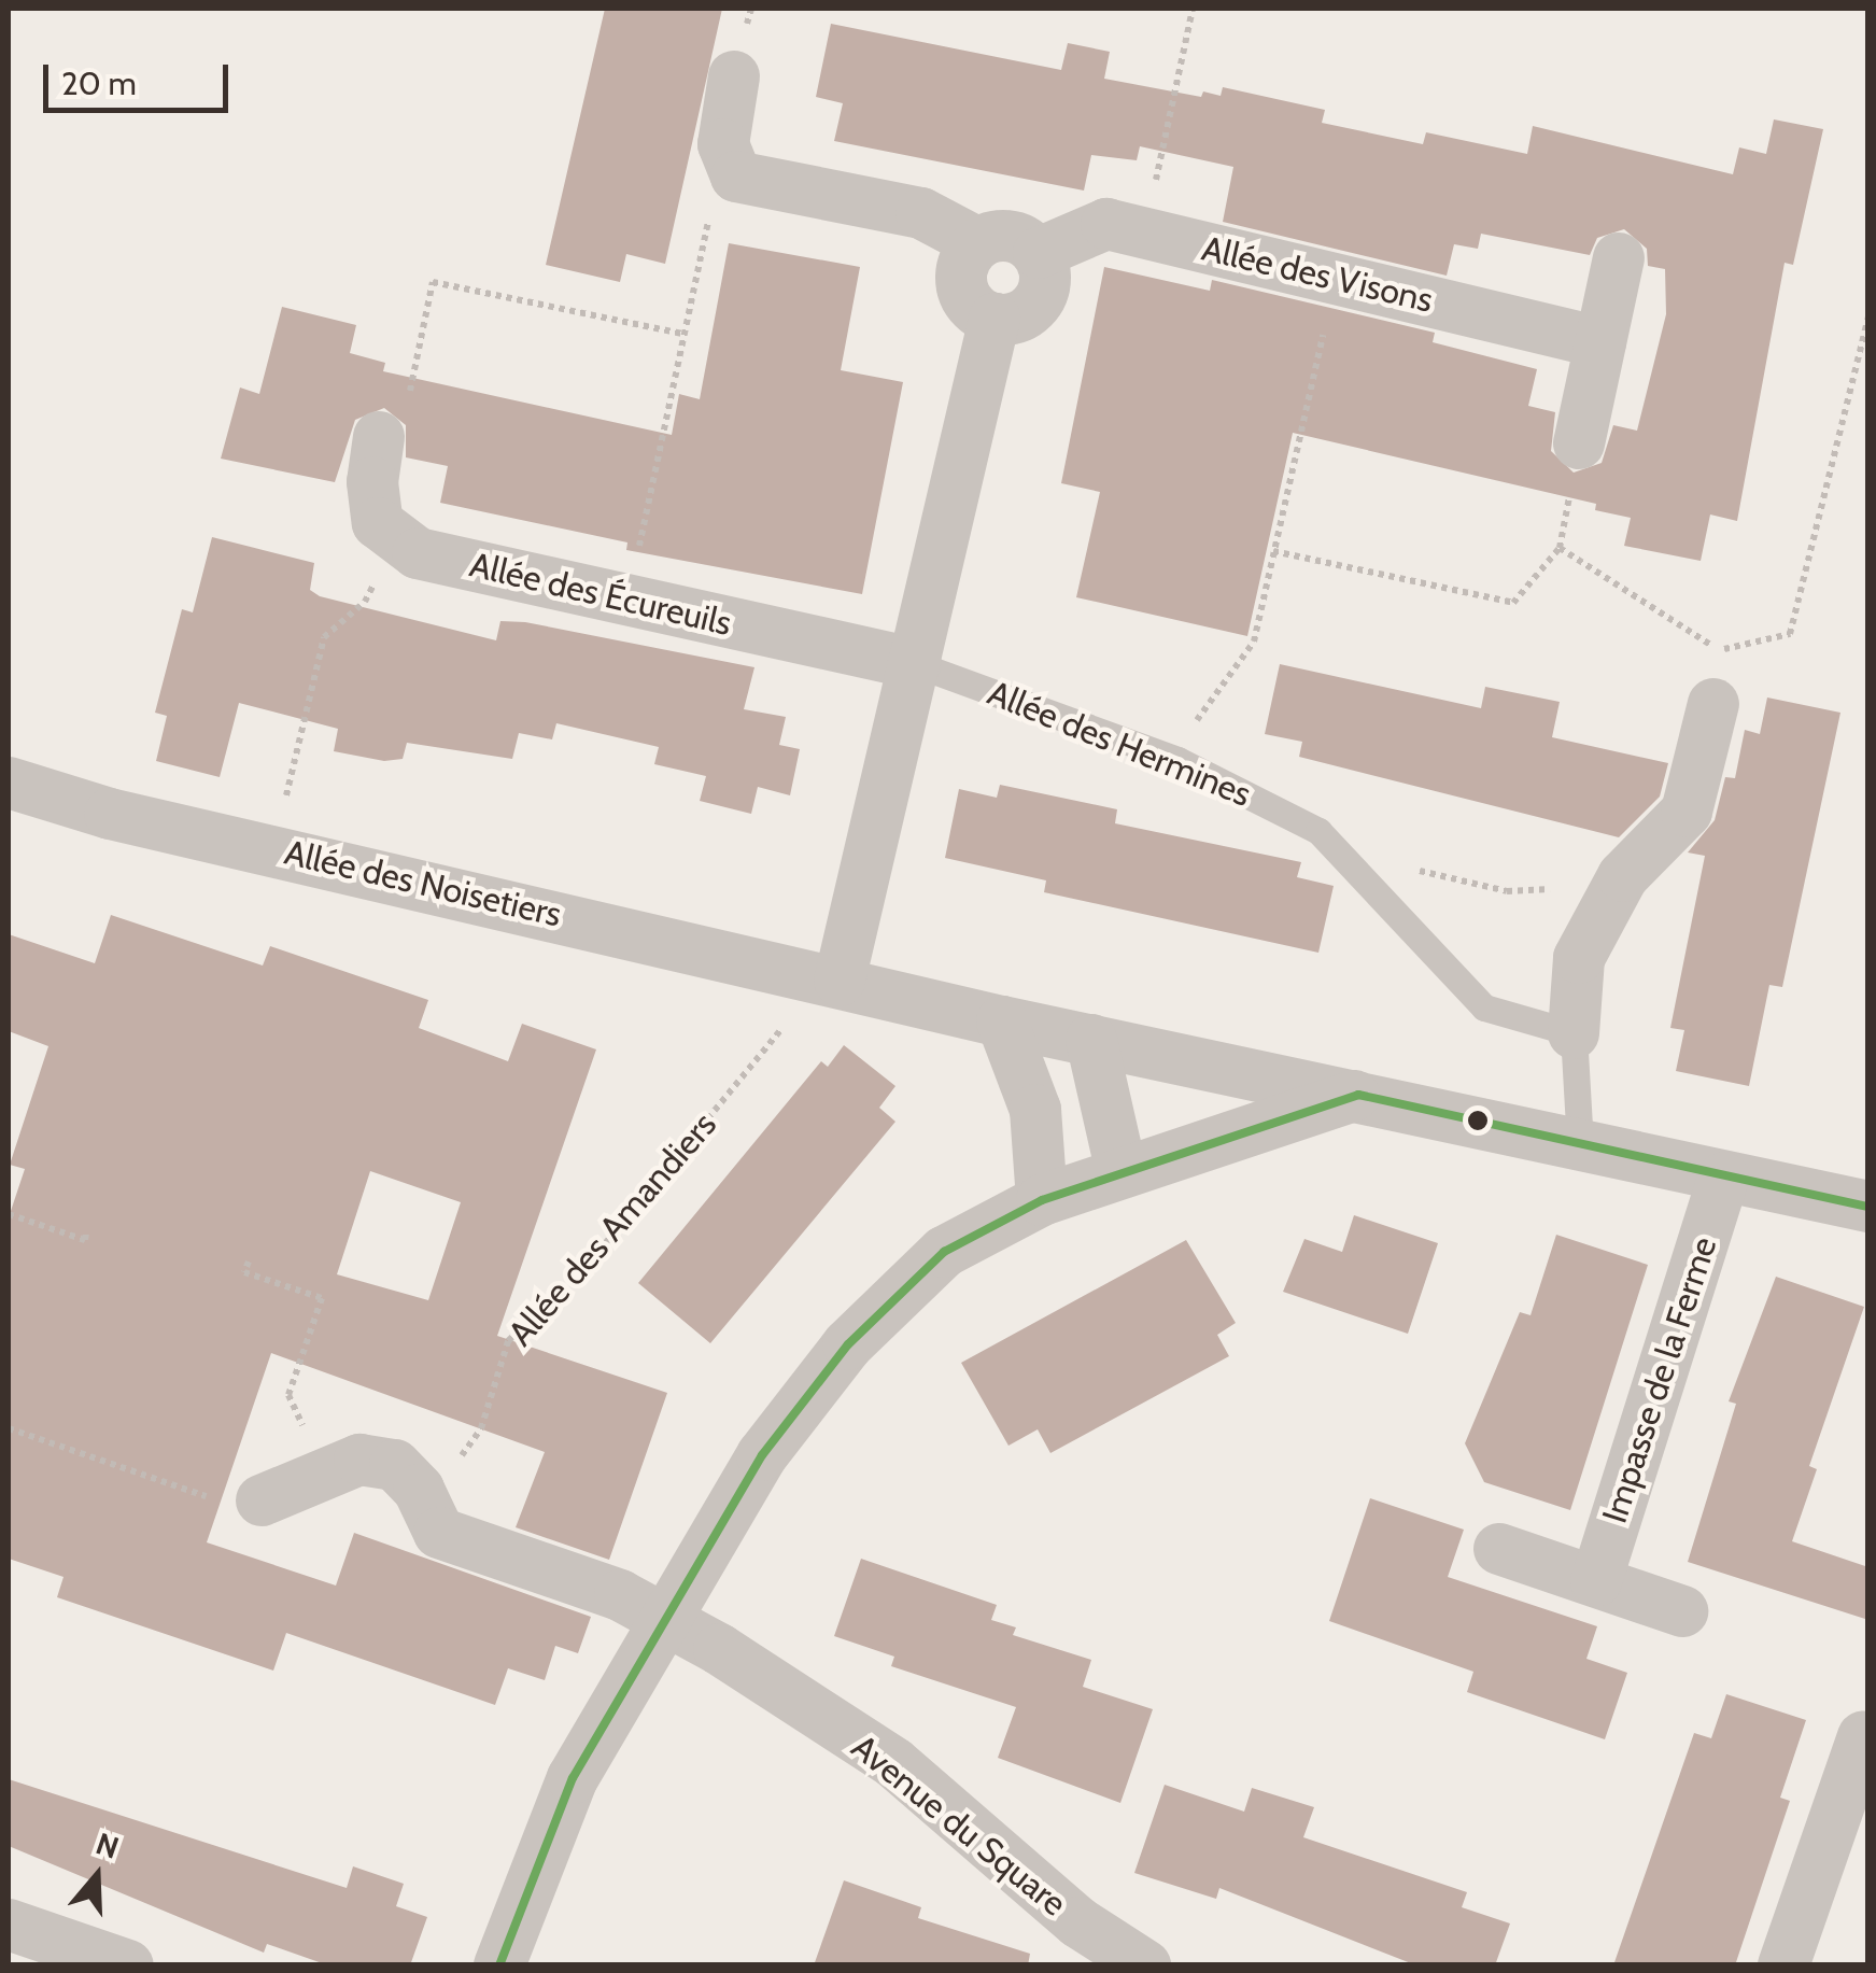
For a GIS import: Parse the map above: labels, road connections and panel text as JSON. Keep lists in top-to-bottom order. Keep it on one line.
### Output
{"streets":{"street":["Allée des Visons","Allée des Écureuils","Allée des Noisetiers","Impasse de la Ferme","Avenue du Square"],"lane":["Allée des Hermines"],"path":["Allée des Amandiers"]},"crossings":[["Allée des Écureuils","Allée des Hermines"],["Allée des Noisetiers","Allée des Amandiers"],["Allée des Noisetiers","Impasse de la Ferme"],["Allée des Amandiers","Avenue du Square"]],"scale_bar":"20 m","north":"top"}
